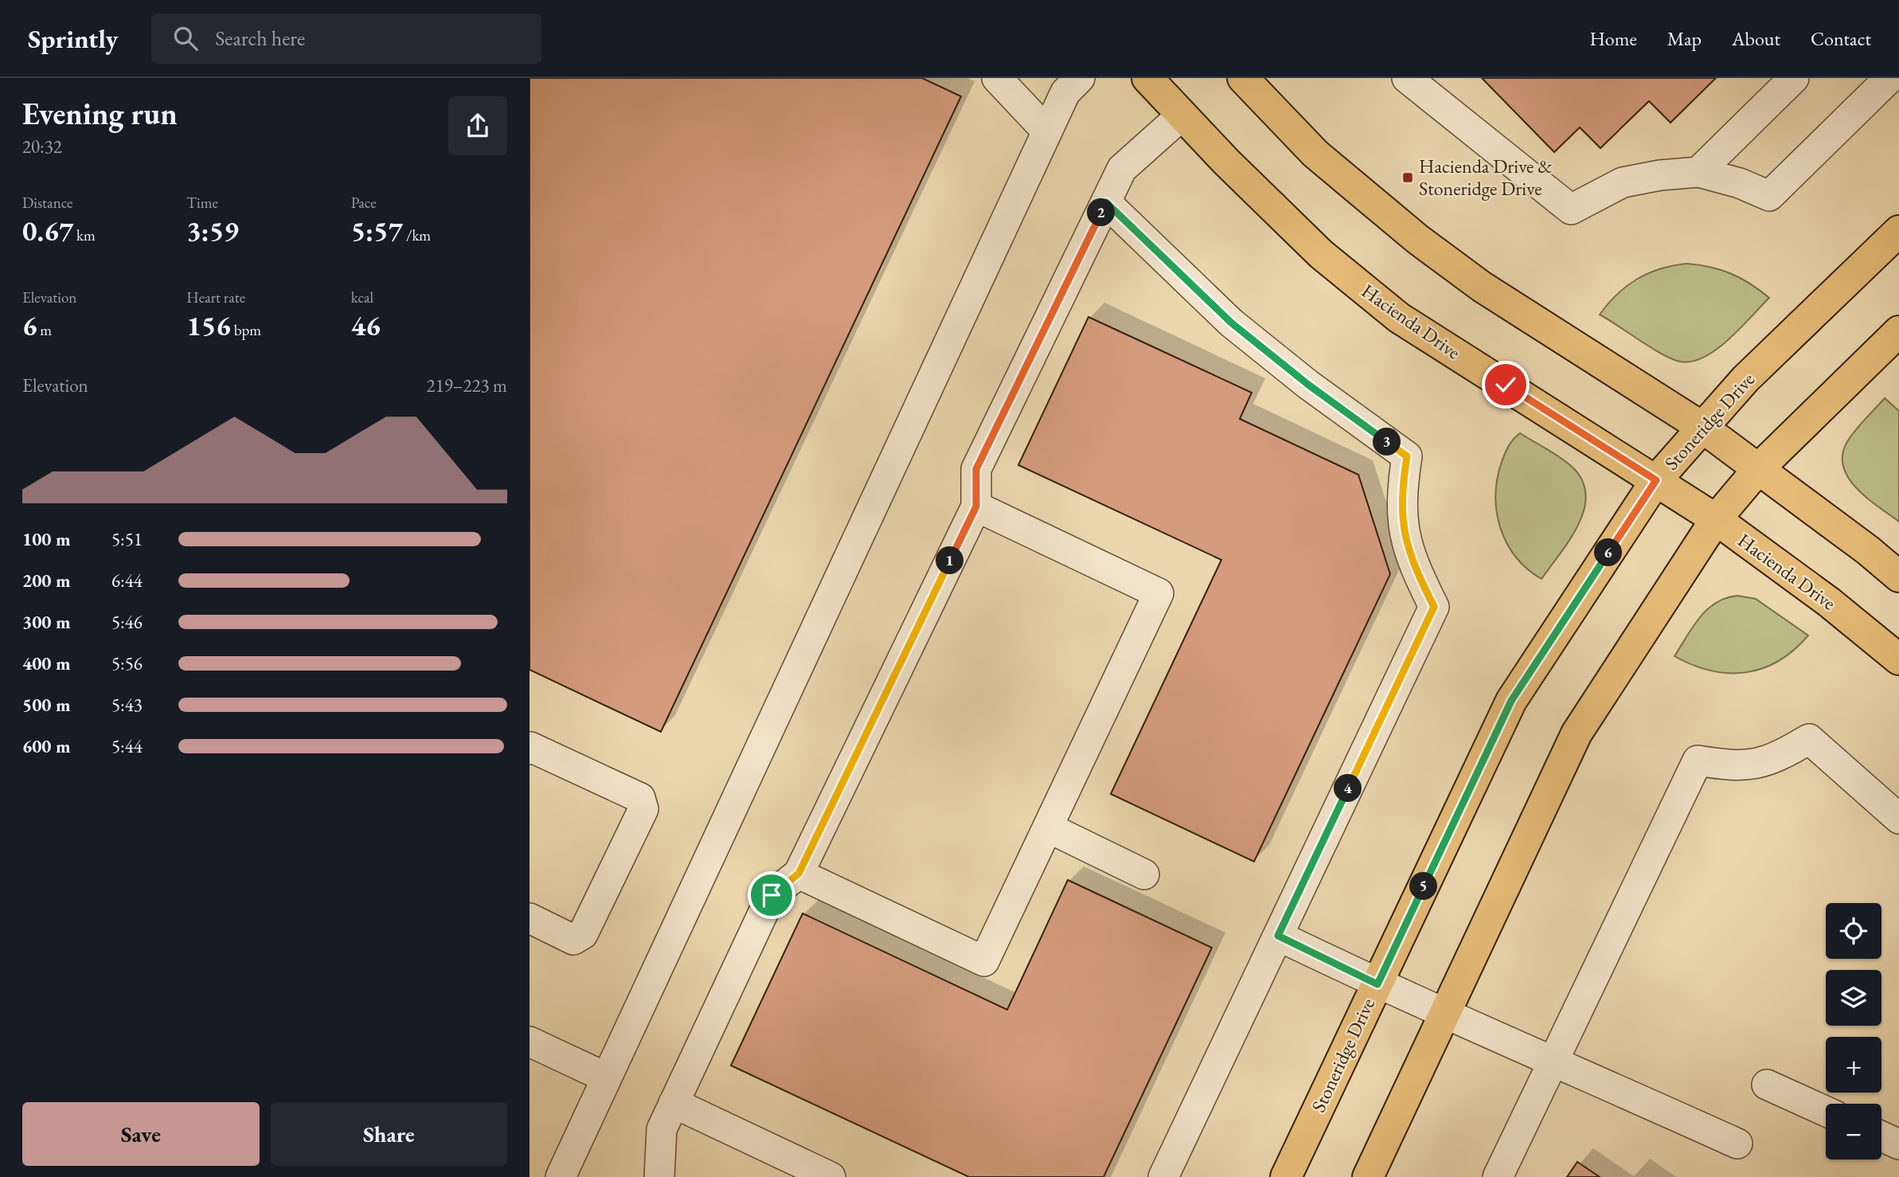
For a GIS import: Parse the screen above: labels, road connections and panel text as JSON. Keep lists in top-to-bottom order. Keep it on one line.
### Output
{"streets":{"main road":["Hacienda Drive","Stoneridge Drive"]},"crossings":[["Hacienda Drive","Stoneridge Drive"]],"places":{"transit":["Hacienda Drive & Stoneridge Drive"]},"page":{"header":"Sprintly","search":"Search here","nav":["Home","Map","About","Contact"],"heading":["Evening run","20:32"],"stats":[["Distance","0.67 km"],["Time","3:59"],["Pace","5:57 /km"],["Elevation","6 m"],["Heart rate","156 bpm"],["kcal","46"]],"pins":["2","3","6","1","4","5"],"chart":["Elevation","219–223 m"],"list":[{"name":"100 m","note":"5:51"},{"name":"200 m","note":"6:44"},{"name":"300 m","note":"5:46"},{"name":"400 m","note":"5:56"},{"name":"500 m","note":"5:43"},{"name":"600 m","note":"5:44"}],"map_buttons":["+","−"],"buttons":["Save","Share"]}}
